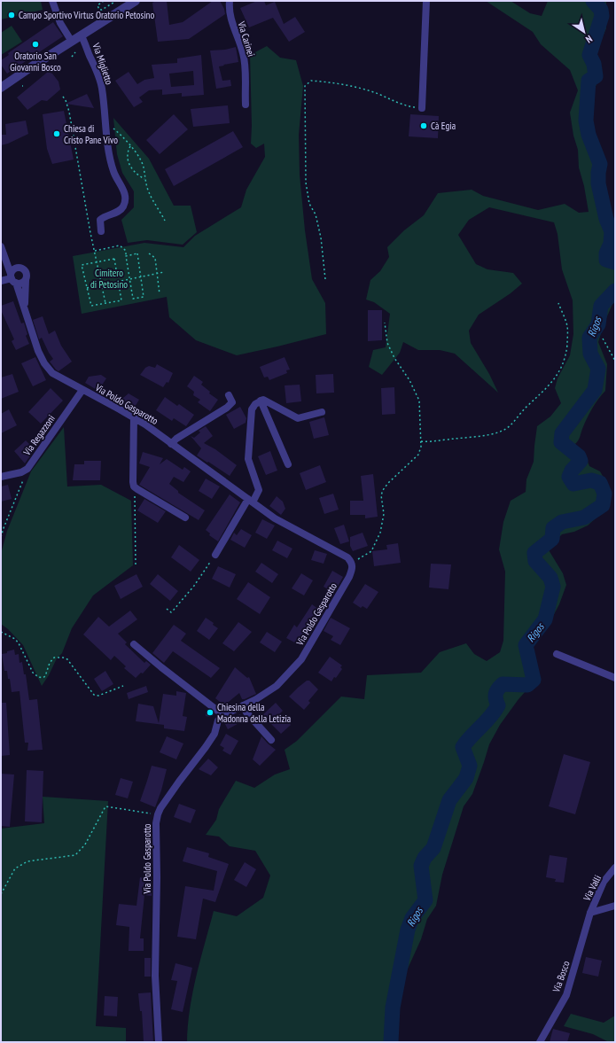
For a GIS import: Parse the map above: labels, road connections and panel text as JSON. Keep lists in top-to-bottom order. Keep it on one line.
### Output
{"streets":{"street":["Via Carinei","Via Miglietto","Via Poldo Gasparotto","Via Regazzoni","Via Valli","Via Bosco"]},"crossings":[["Via Poldo Gasparotto","Via Regazzoni"],["Via Valli","Via Bosco"]],"water":["Rigos"],"parks":["Cimitero di Petosino"],"places":["Campo Sportivo Virtus Oratorio Petosino","Oratorio San Giovanni Bosco","Cà Egia","Chiesa di Cristo Pane Vivo","Chiesina della Madonna della Letizia"],"north":"bottom right"}
